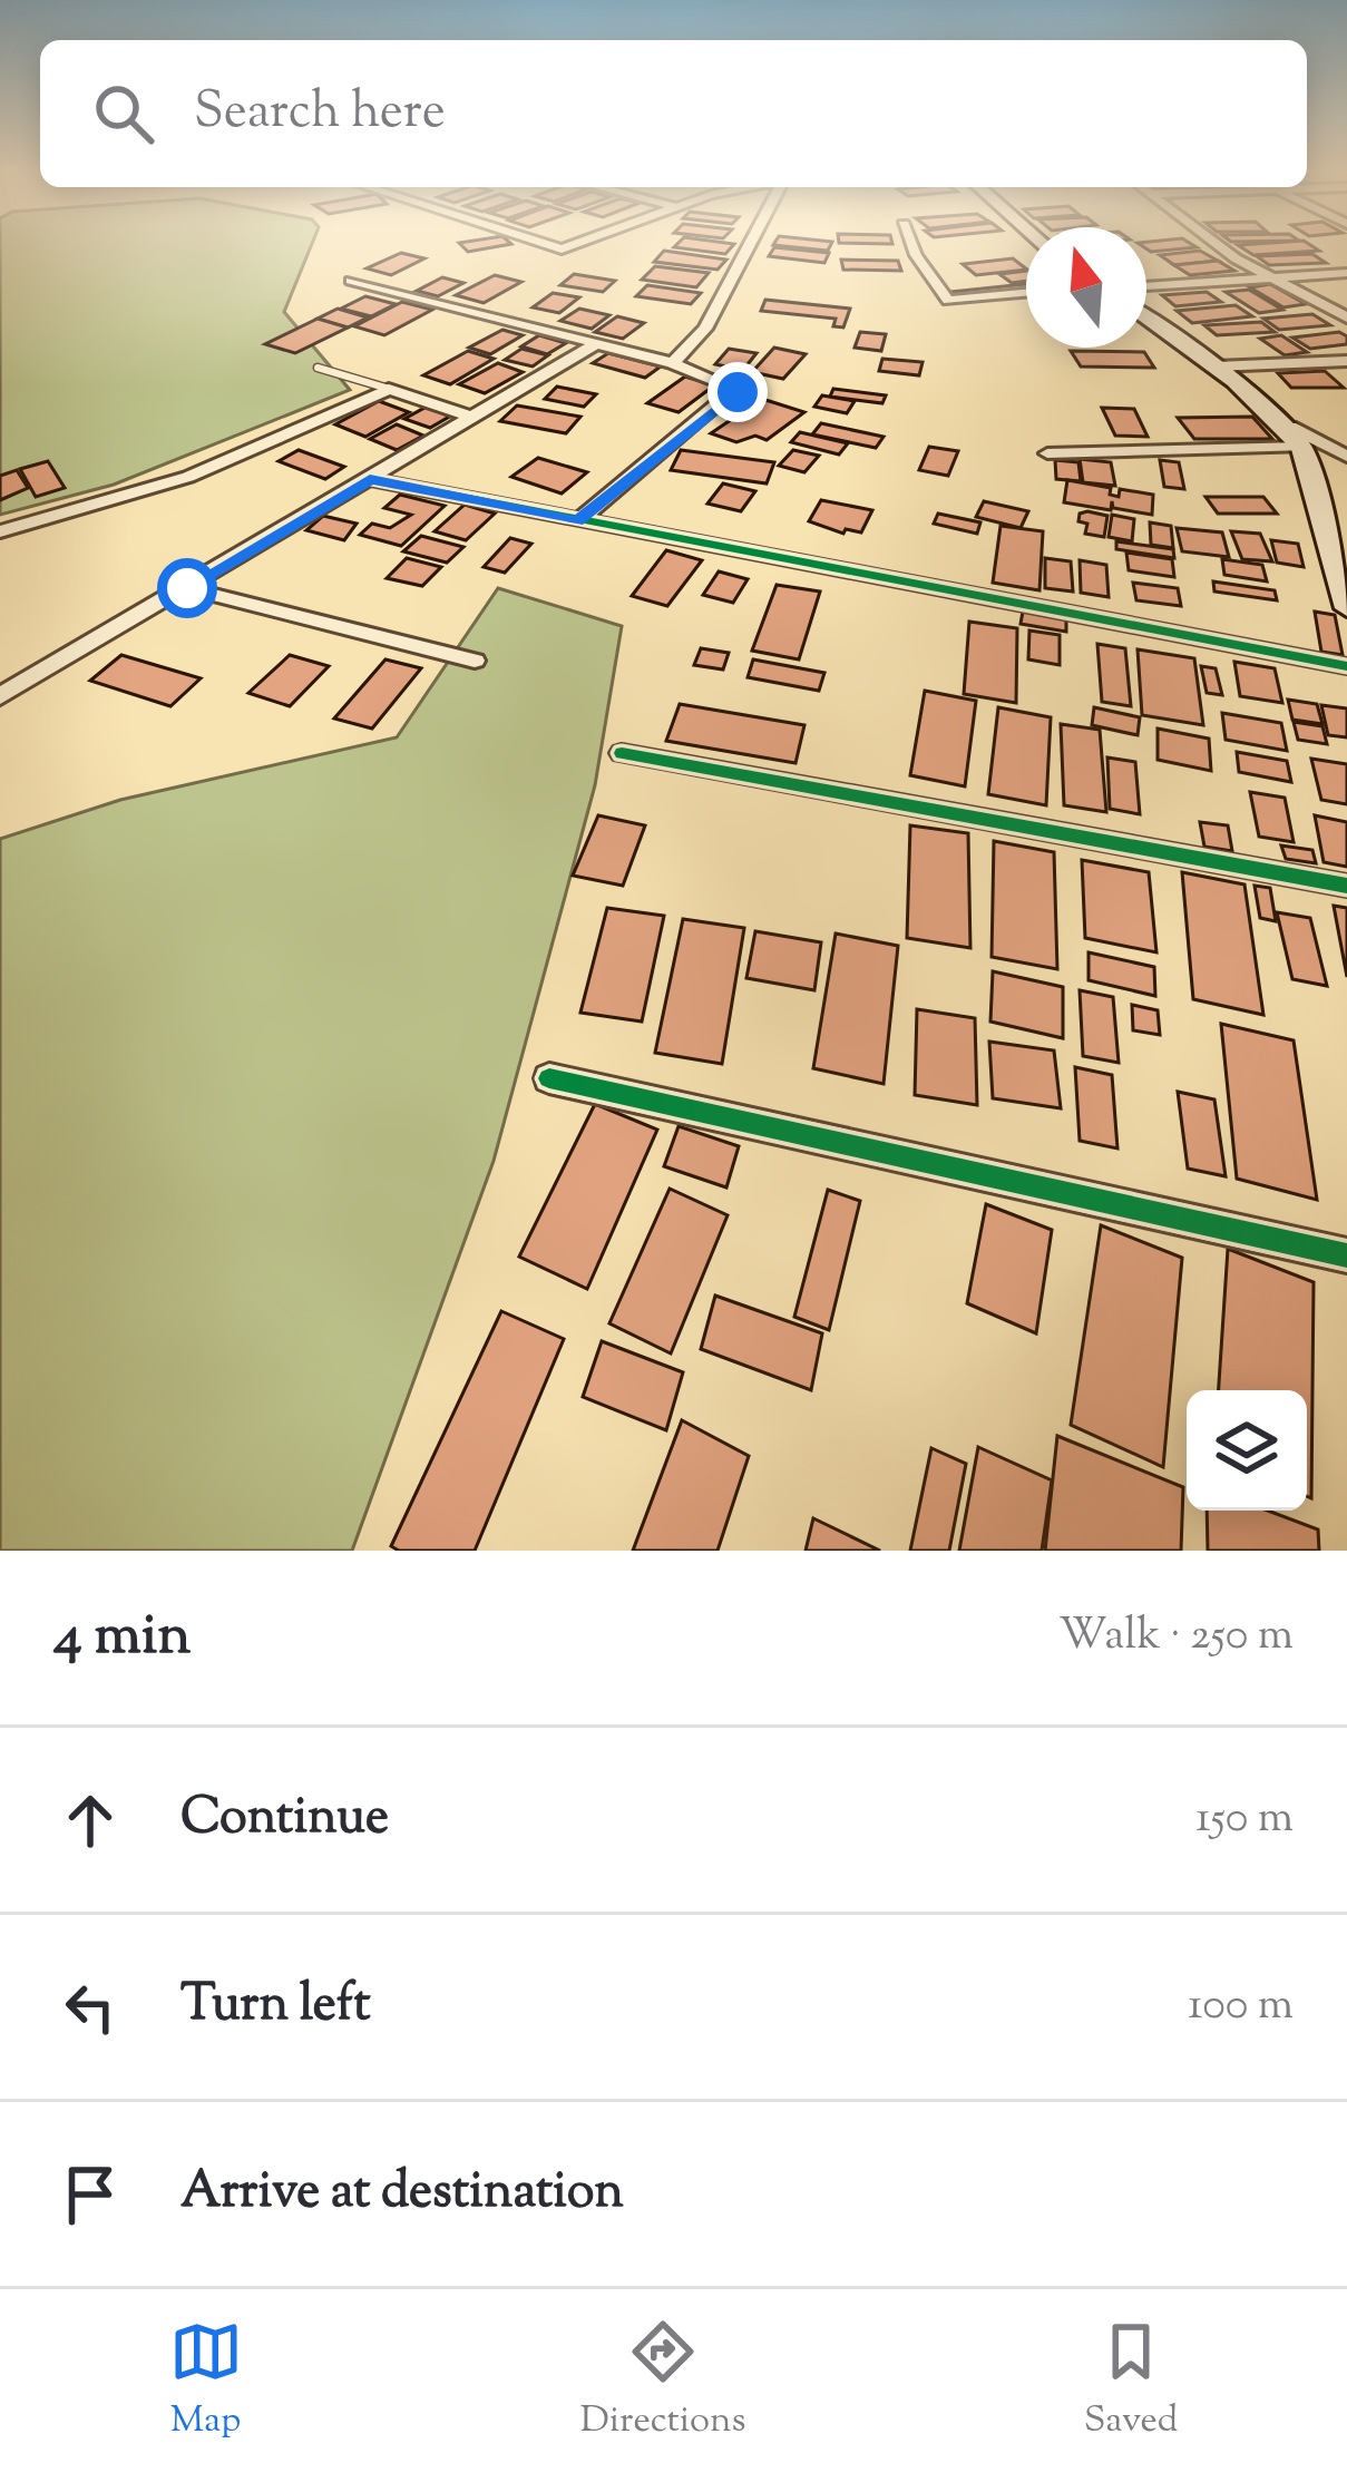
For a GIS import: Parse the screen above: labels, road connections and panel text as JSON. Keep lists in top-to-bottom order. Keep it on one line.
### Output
{"north":"top","page":{"search":"Search here","heading":["4 min","Walk · 250 m"],"list":[["Continue","150 m"],["Turn left","100 m"],"Arrive at destination"],"nav":["Map","Directions","Saved"]}}
